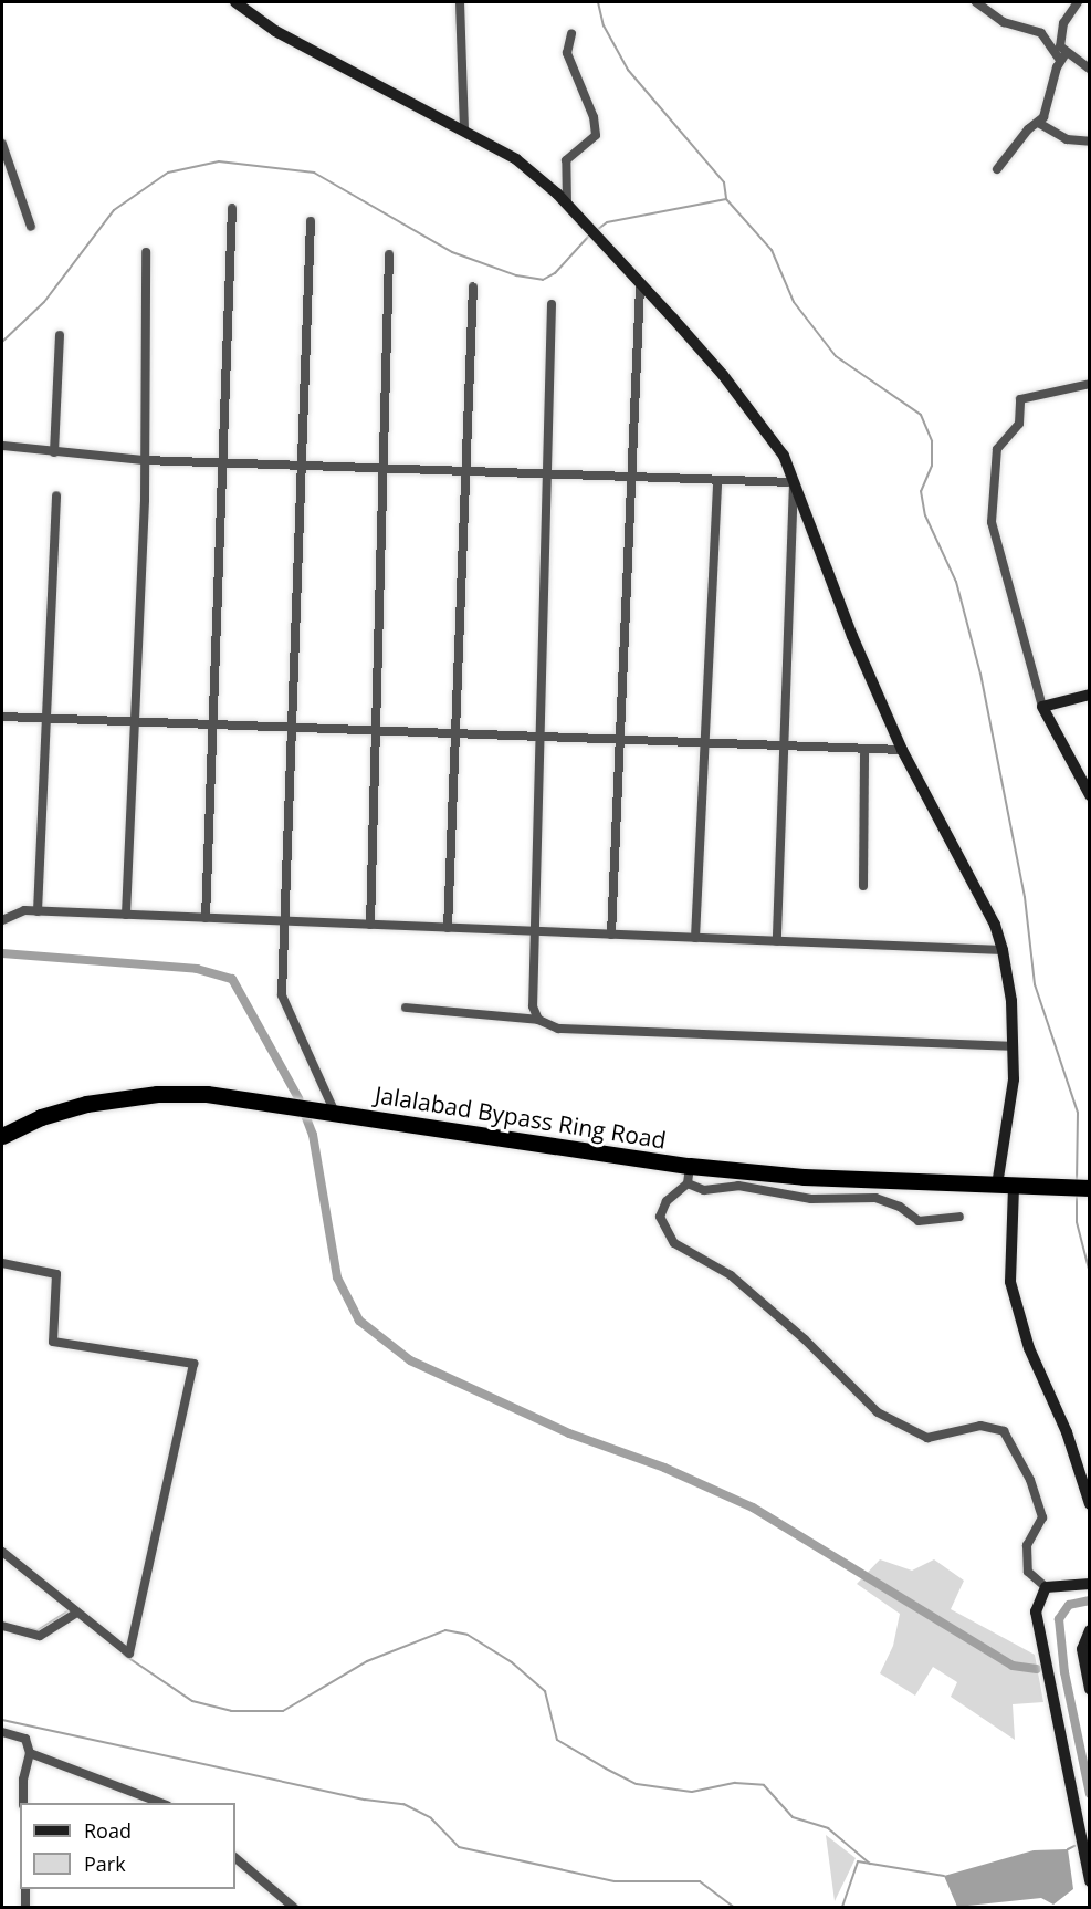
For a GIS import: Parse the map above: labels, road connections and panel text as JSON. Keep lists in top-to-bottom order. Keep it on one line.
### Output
{"streets":{"highway":["Jalalabad Bypass Ring Road"]},"legend":["Road","Park"]}
